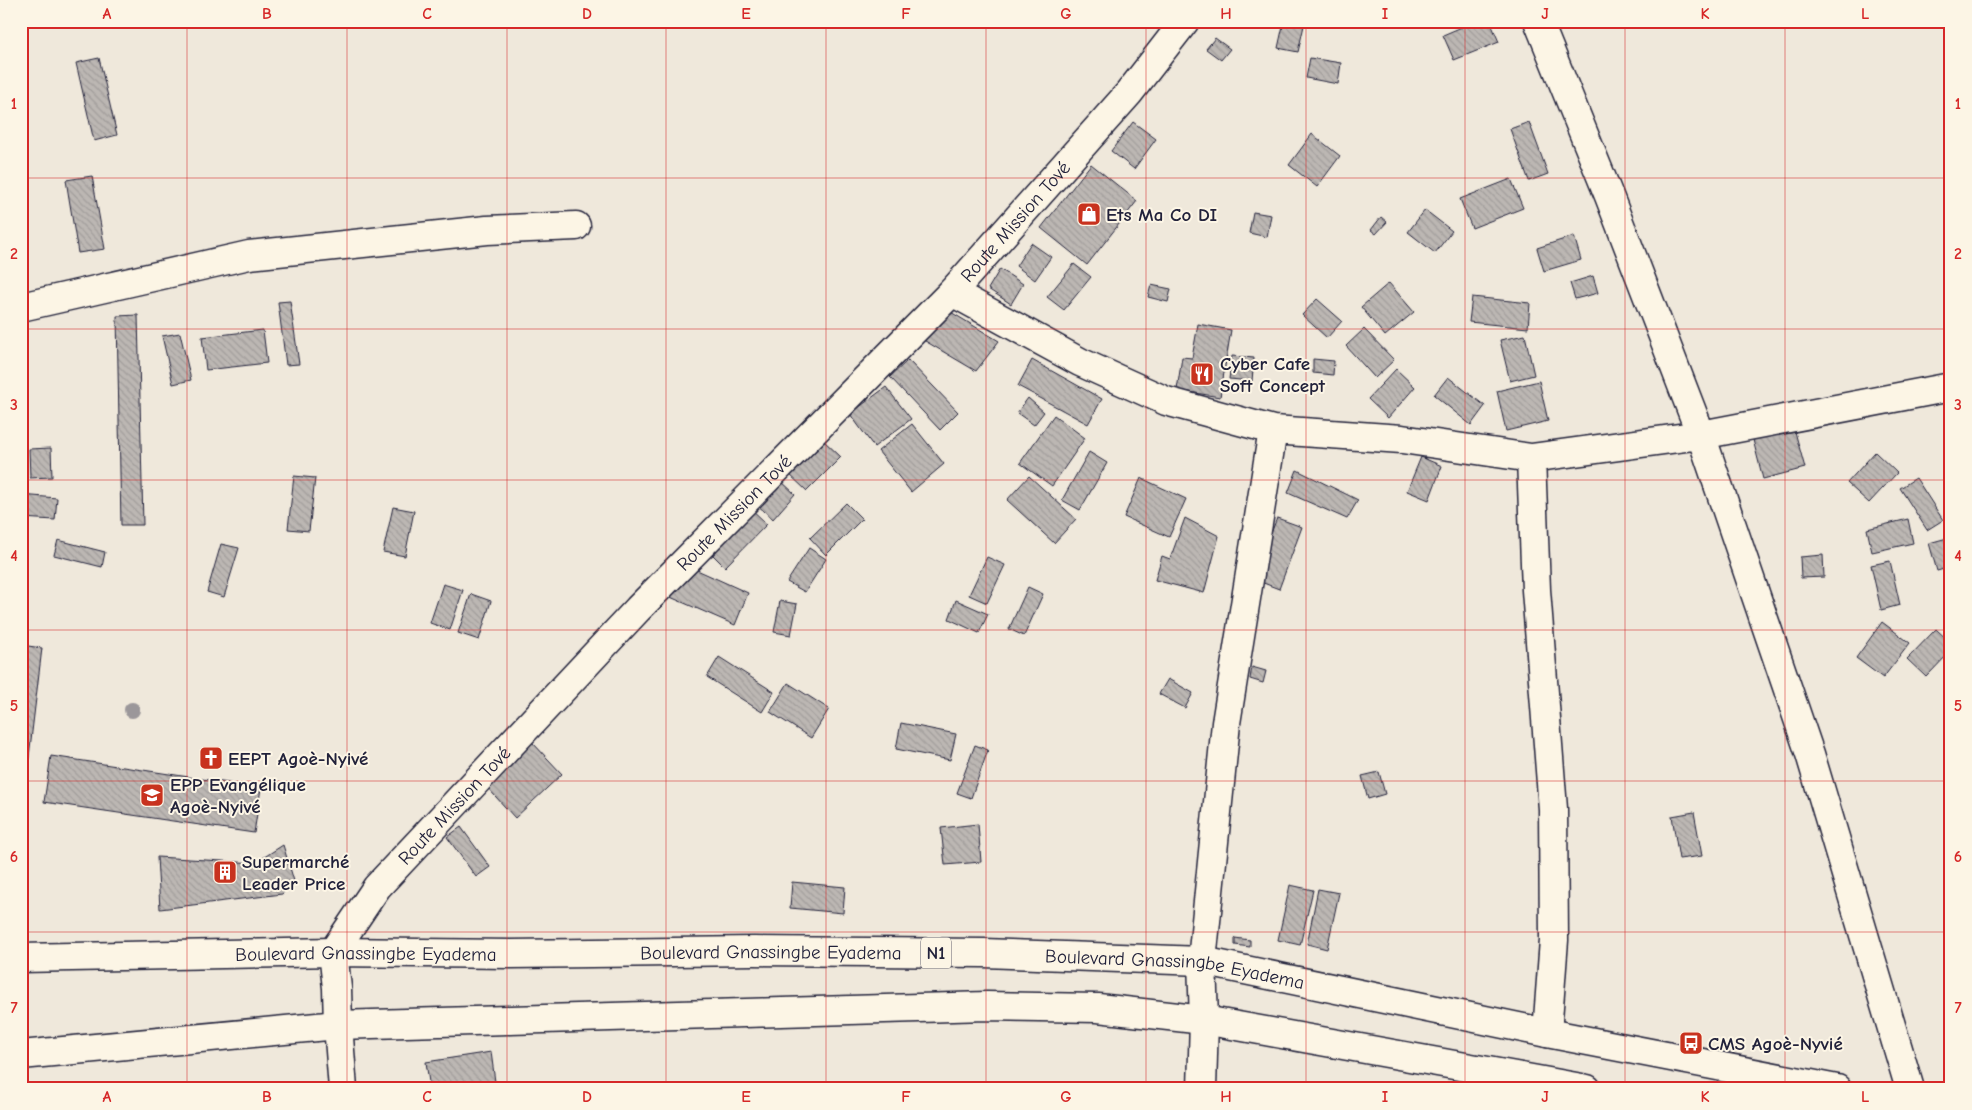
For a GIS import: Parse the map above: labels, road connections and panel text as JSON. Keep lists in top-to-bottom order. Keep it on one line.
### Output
{"streets":{"main road":["Route Mission Tové","Boulevard Gnassingbe Eyadema","N1"]},"crossings":[["Route Mission Tové","Boulevard Gnassingbe Eyadema"]],"places":{"shop":["Ets Ma Co DI"],"restaurant":["Cyber Cafe Soft Concept"],"church":["EEPT Agoè-Nyivé"],"school or university":["EPP Evangélique Agoè-Nyivé"],"building":["Supermarché Leader Price"],"bus stop":["CMS Agoè-Nyvié"]},"grid":{"columns":["A","B","C","D","E","F","G","H","I","J","K","L"],"rows":["1","2","3","4","5","6","7"]}}
